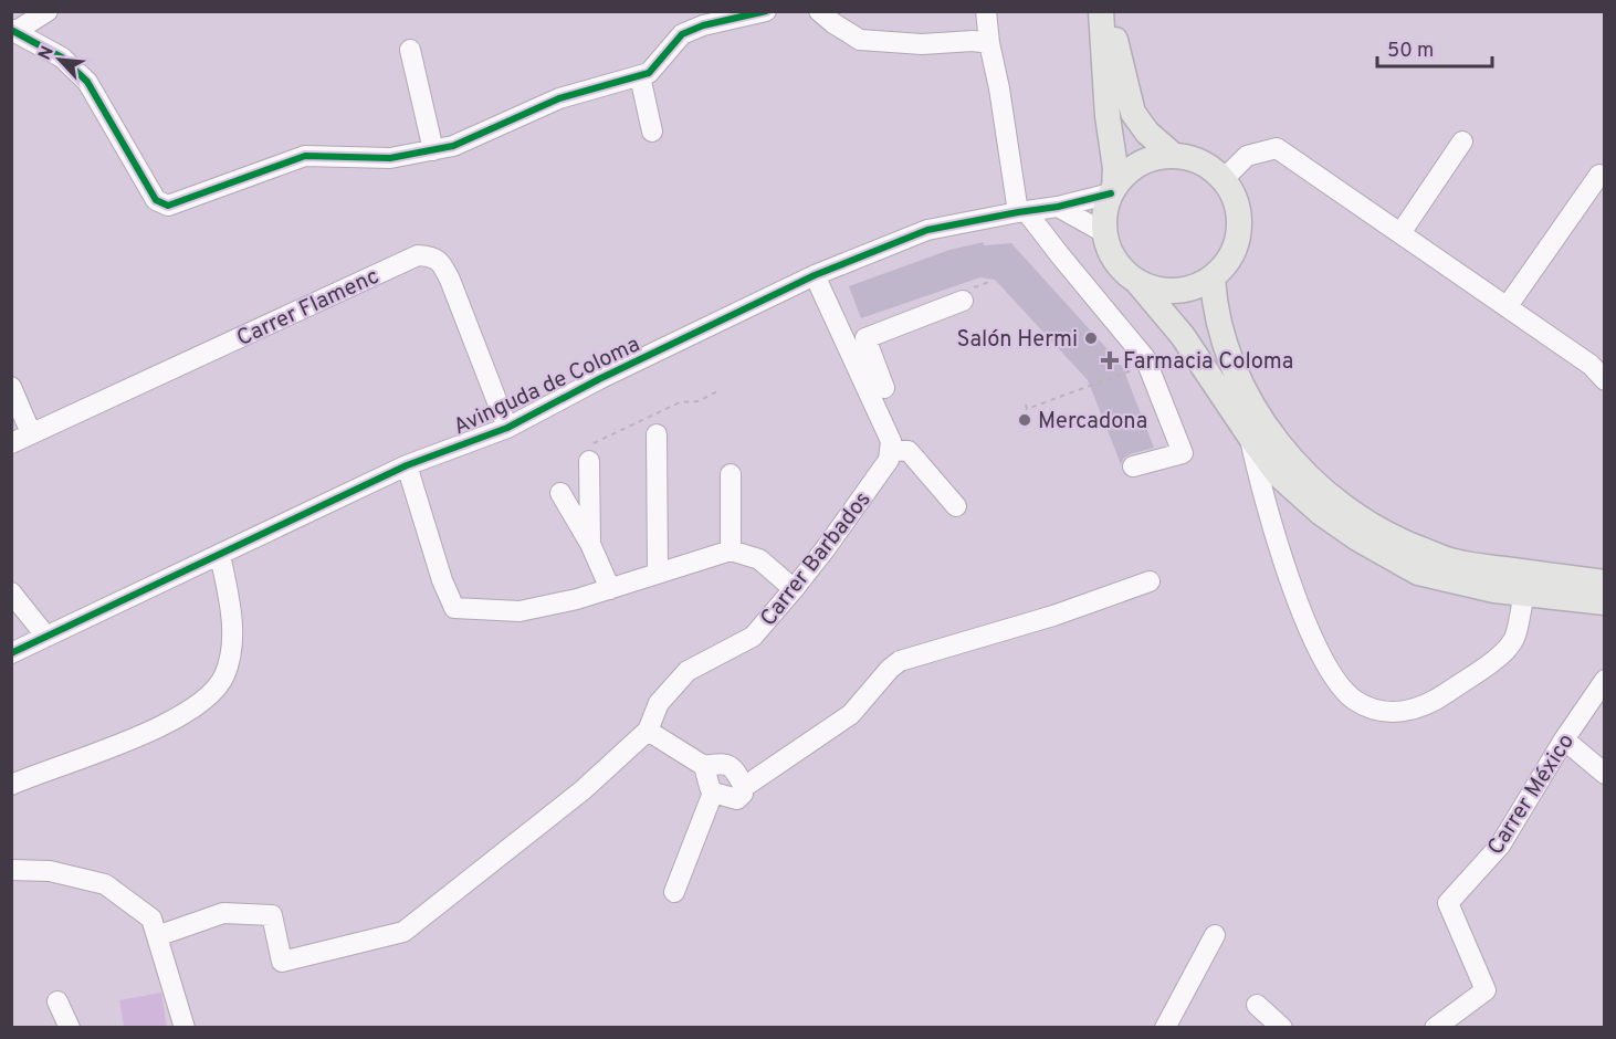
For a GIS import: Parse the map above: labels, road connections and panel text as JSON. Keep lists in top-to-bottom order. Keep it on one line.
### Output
{"streets":{"street":["Carrer Flamenc","Avinguda de Coloma","Carrer Barbados","Carrer México"]},"crossings":[["Carrer Flamenc","Avinguda de Coloma"]],"places":{"other":["Salón Hermi","Mercadona"],"health":["Farmacia Coloma"]},"scale_bar":"50 m","north":"top left"}
